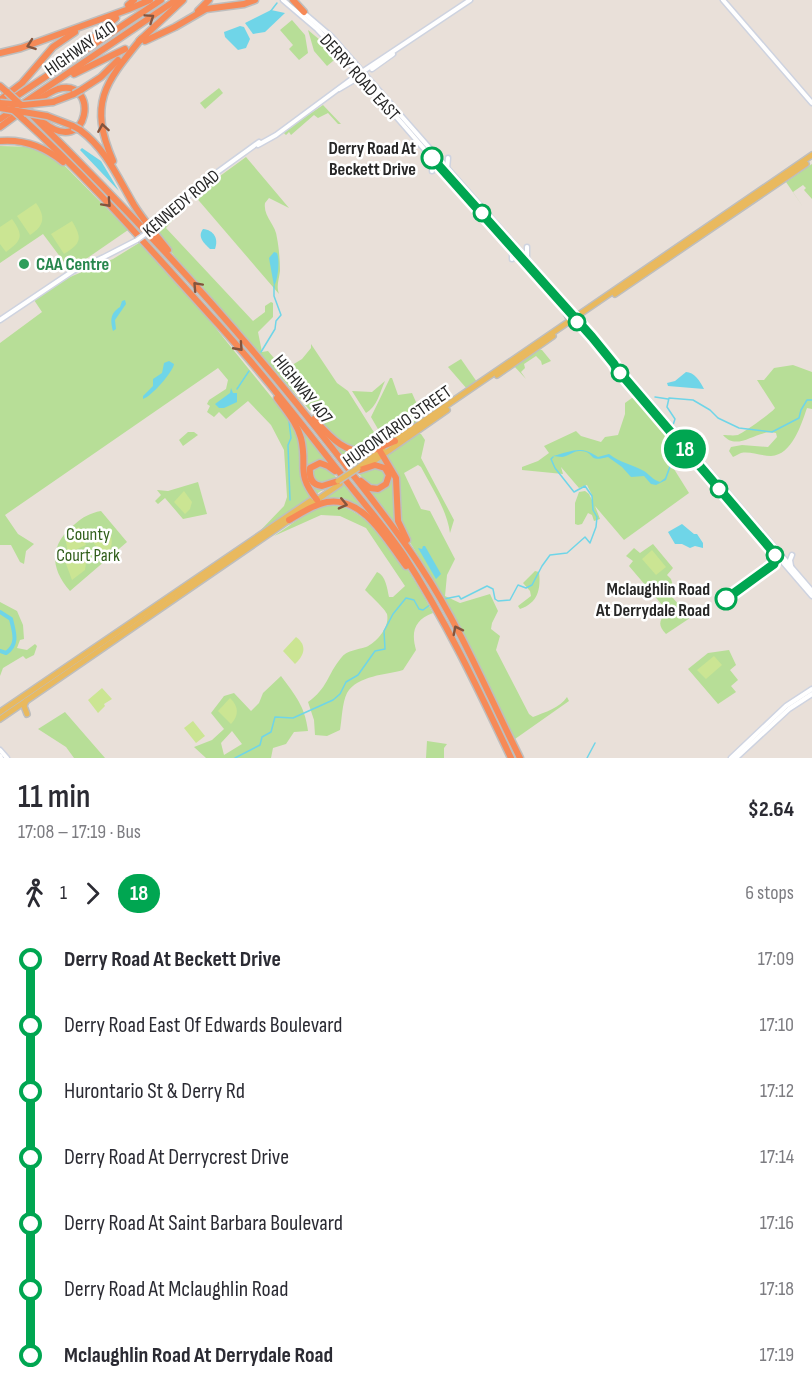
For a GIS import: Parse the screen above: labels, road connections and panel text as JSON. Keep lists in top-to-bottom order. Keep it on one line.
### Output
{"streets":{"highway":["HIGHWAY 410","HIGHWAY 407"],"main road":["DERRY ROAD EAST","KENNEDY ROAD","HURONTARIO STREET"]},"crossings":[["DERRY ROAD EAST","KENNEDY ROAD"],["DERRY ROAD EAST","HURONTARIO STREET"]],"parks":["County Court Park"],"places":["Derry Road At Beckett Drive","CAA Centre","Mclaughlin Road At Derrydale Road"],"lines":["bus line 18"],"page":{"on_map":"18","heading":["11 min","17:08 – 17:19 · Bus","$2.64"],"legs":["1","18","6 stops"],"list":[{"name":"Derry Road At Beckett Drive","value":"17:09"},{"name":"Derry Road East Of Edwards Boulevard","value":"17:10"},{"name":"Hurontario St & Derry Rd","value":"17:12"},{"name":"Derry Road At Derrycrest Drive","value":"17:14"},{"name":"Derry Road At Saint Barbara Boulevard","value":"17:16"},{"name":"Derry Road At Mclaughlin Road","value":"17:18"},{"name":"Mclaughlin Road At Derrydale Road","value":"17:19"}]}}
